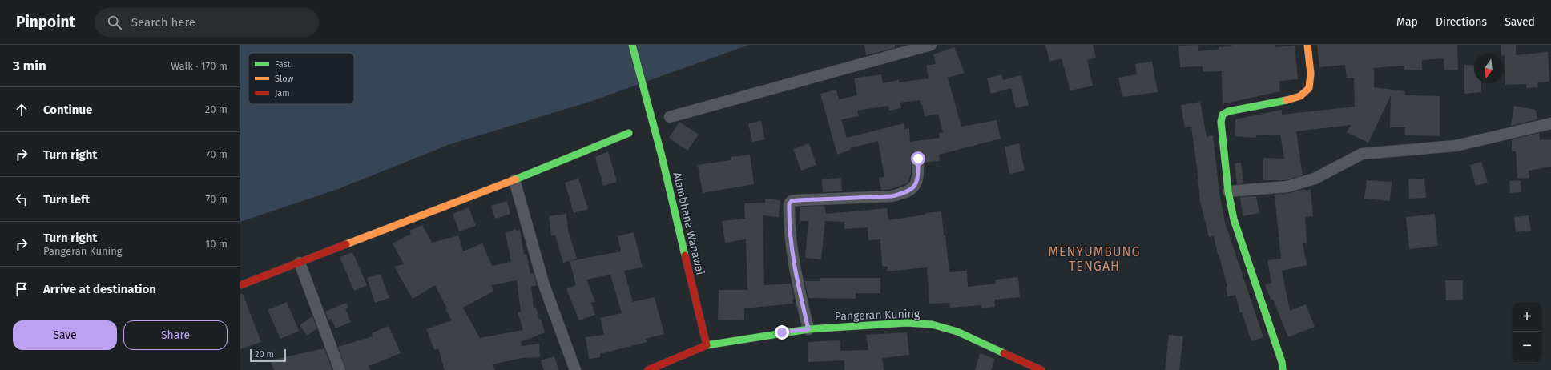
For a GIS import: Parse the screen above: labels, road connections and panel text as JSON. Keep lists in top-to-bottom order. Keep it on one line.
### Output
{"streets":{"street":["Alambhana Wanawai","Pangeran Kuning"]},"crossings":[["Alambhana Wanawai","Pangeran Kuning"]],"districts":["MENYUMBUNG TENGAH"],"legend":["Fast","Slow","Jam"],"scale_bar":"20 m","north":"bottom","page":{"header":"Pinpoint","search":"Search here","nav":["Map","Directions","Saved"],"heading":["3 min","Walk · 170 m"],"list":[["Continue","20 m"],["Turn right","70 m"],["Turn left","70 m"],["Turn right","Pangeran Kuning","10 m"],"Arrive at destination"],"map_buttons":["+","−"],"buttons":["Save","Share"],"scale":"20 m"}}
